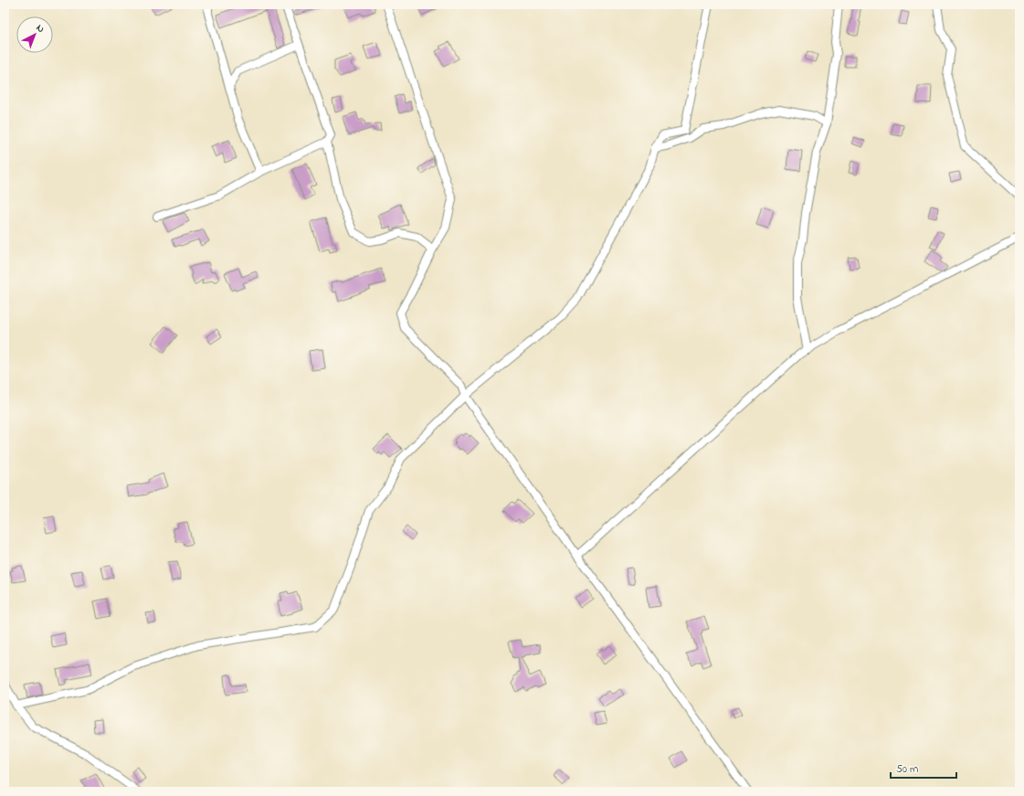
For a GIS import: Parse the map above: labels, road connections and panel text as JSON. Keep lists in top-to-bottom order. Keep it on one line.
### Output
{"scale_bar":"50 m","north":"top right"}
